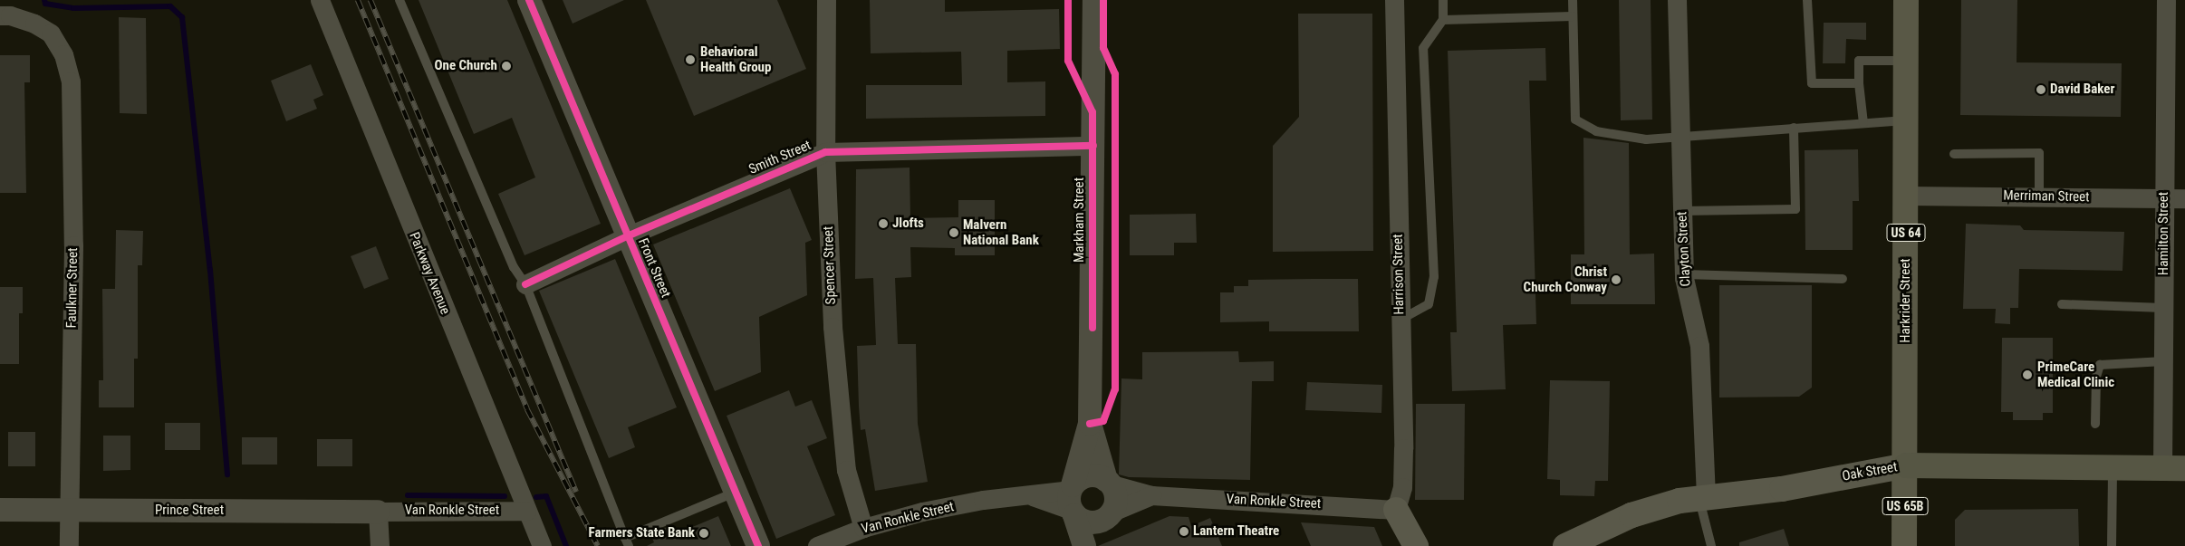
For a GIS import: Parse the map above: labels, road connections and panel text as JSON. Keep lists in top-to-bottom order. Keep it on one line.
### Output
{"streets":{"highway":["Oak Street"],"main road":["US 64","Harkrider Street","US 65B"],"street":["Smith Street","Merriman Street","Markham Street","Hamilton Street","Clayton Street","Spencer Street","Front Street","Parkway Avenue","Harrison Street","Faulkner Street","Van Ronkle Street","Prince Street"]},"crossings":[["Smith Street","Markham Street"],["Smith Street","Spencer Street"],["Smith Street","Front Street"],["Merriman Street","Hamilton Street"],["Merriman Street","Harkrider Street"],["Markham Street","Van Ronkle Street"],["Hamilton Street","Oak Street"],["Clayton Street","Oak Street"],["Spencer Street","Van Ronkle Street"],["Parkway Avenue","Van Ronkle Street"],["Harrison Street","Van Ronkle Street"],["Faulkner Street","Prince Street"],["Harkrider Street","Oak Street"],["Van Ronkle Street","Prince Street"]],"places":["Behavioral Health Group","One Church","David Baker","Jlofts","Malvern National Bank","Christ Church Conway","PrimeCare Medical Clinic","Lantern Theatre","Farmers State Bank"]}
